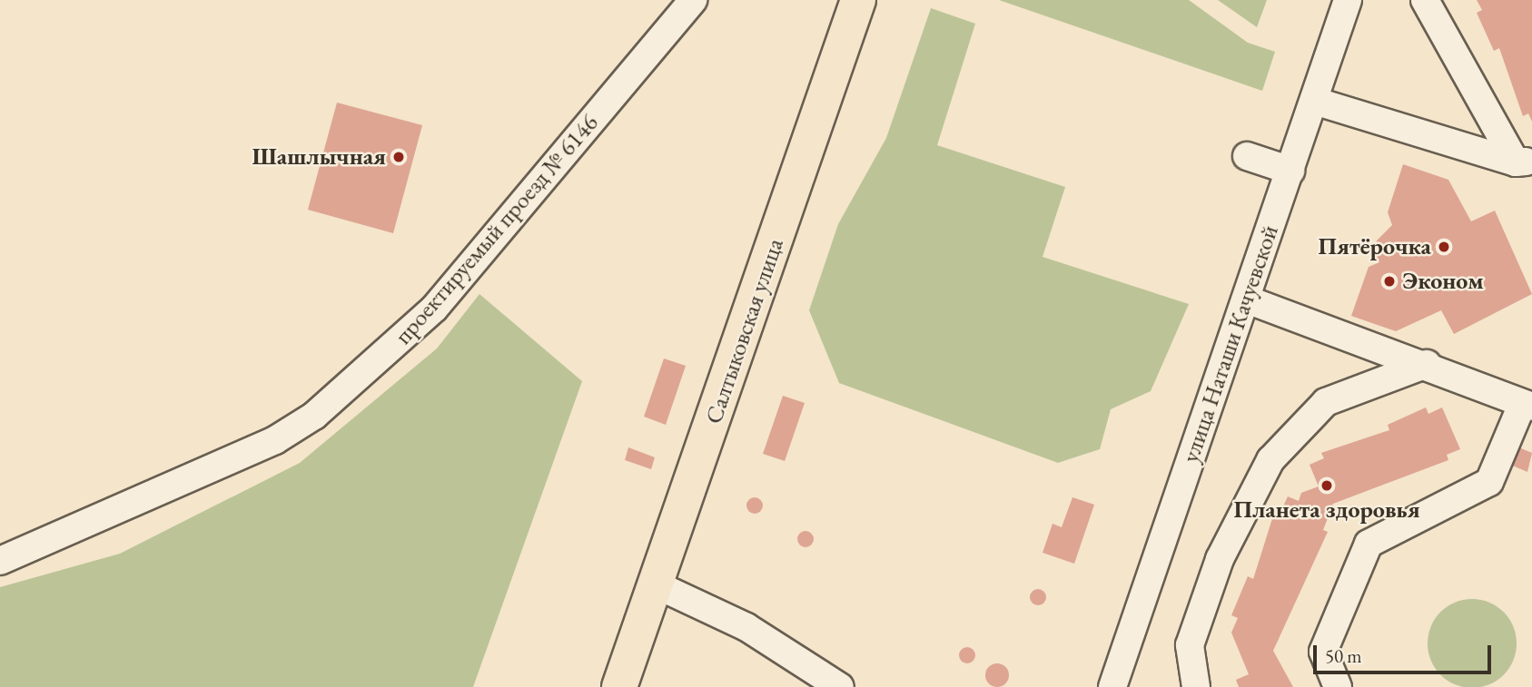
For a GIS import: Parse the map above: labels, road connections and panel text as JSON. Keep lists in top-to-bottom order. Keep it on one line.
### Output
{"streets":{"main road":["Салтыковская улица"],"street":["проектируемый проезд № 6146","улица Наташи Качуевской"]},"places":["Шашлычная","Пятёрочка","Эконом","Планета здоровья"],"scale_bar":"50 m"}
